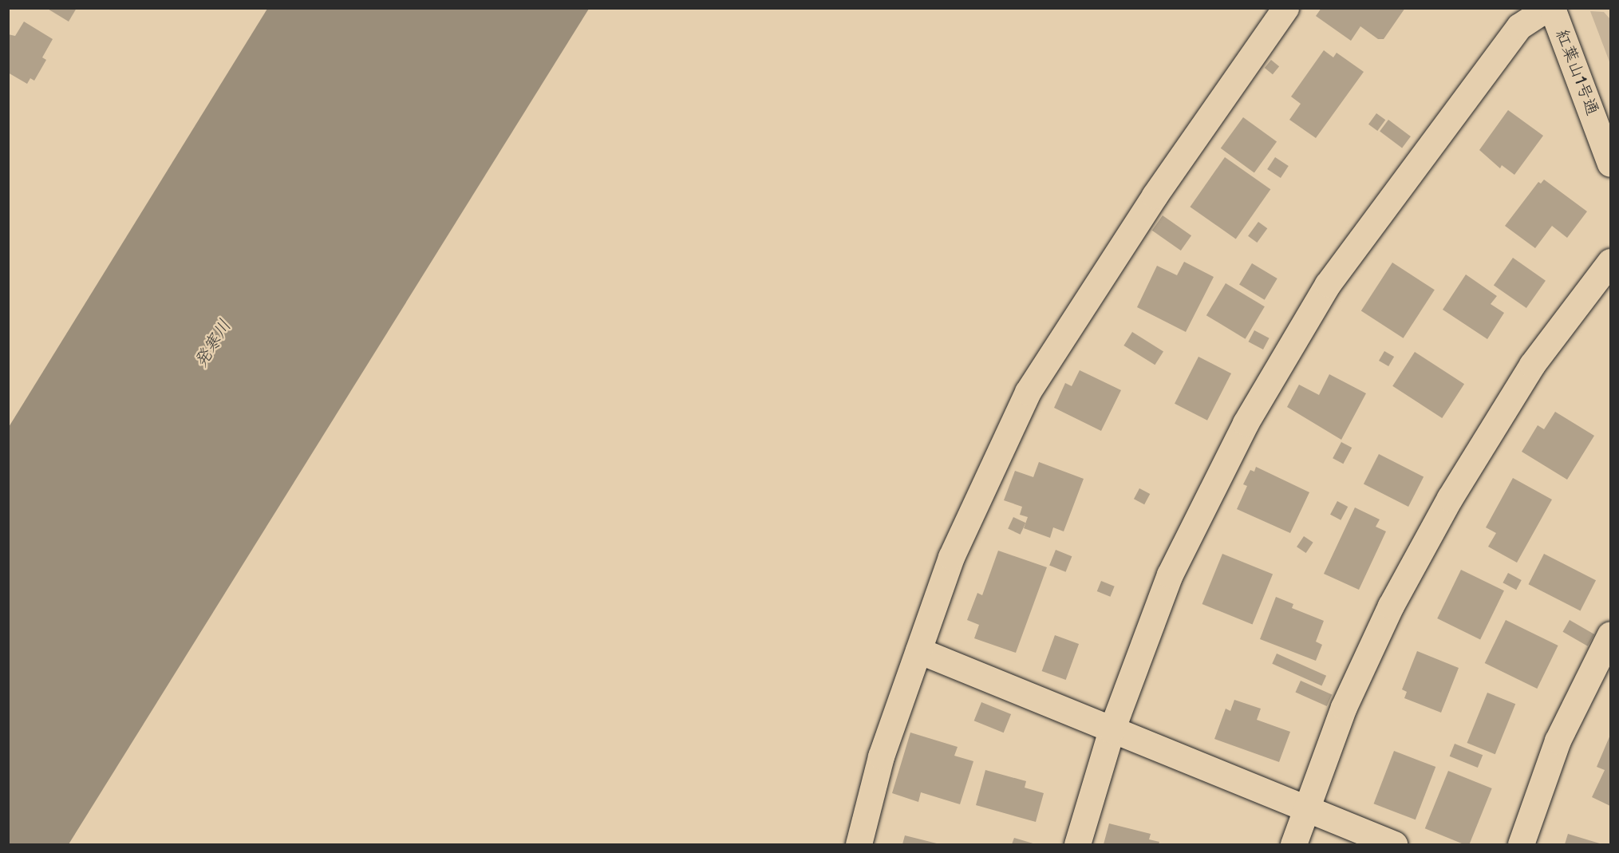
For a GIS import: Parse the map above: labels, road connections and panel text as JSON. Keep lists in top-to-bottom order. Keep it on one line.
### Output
{"streets":{"street":["紅葉山1号通"]},"water":["発寒川"]}
